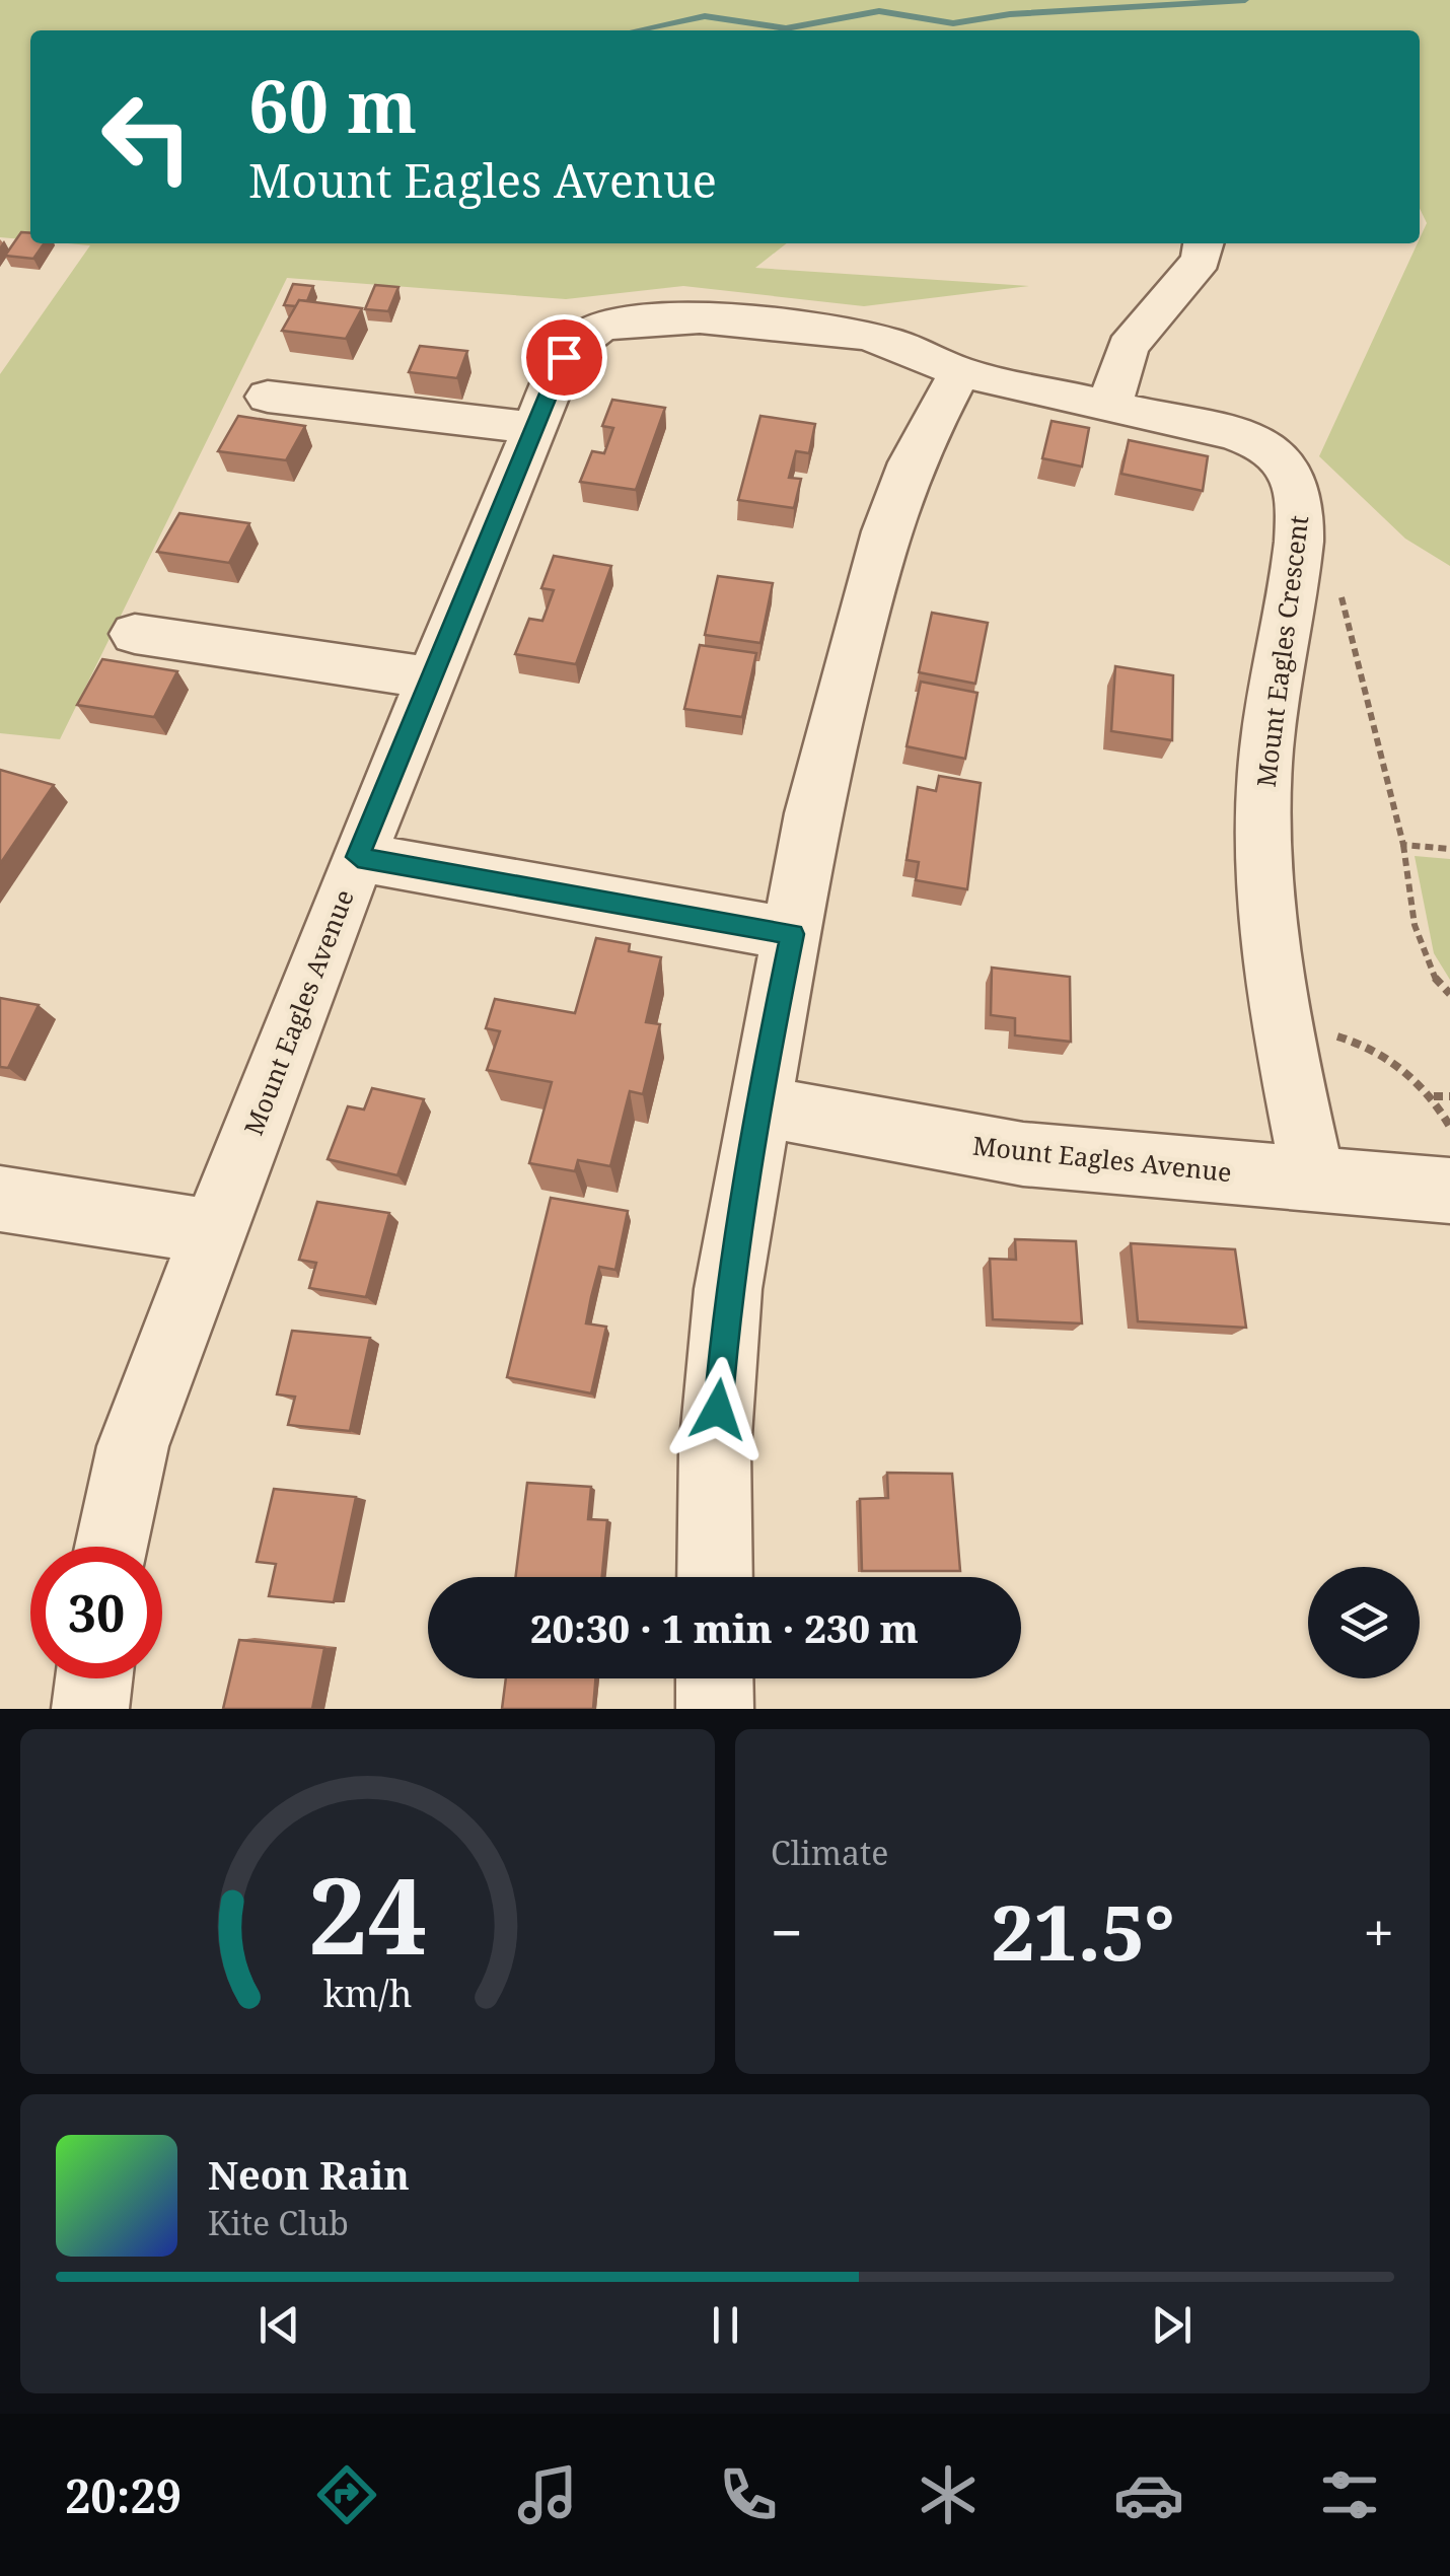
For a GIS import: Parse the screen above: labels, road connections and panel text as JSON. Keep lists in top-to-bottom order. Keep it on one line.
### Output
{"streets":{"street":["Mount Eagles Crescent","Mount Eagles Avenue"]},"crossings":[["Mount Eagles Crescent","Mount Eagles Avenue"]],"page":{"turn":["60 m","Mount Eagles Avenue"],"limit":"30","trip":"20:30 · 1 min · 230 m","tile":"Climate","heat":["−","21.5°","+"],"song":["Neon Rain","Kite Club"],"tabs":"20:29","gauge":["24","km/h"]}}
